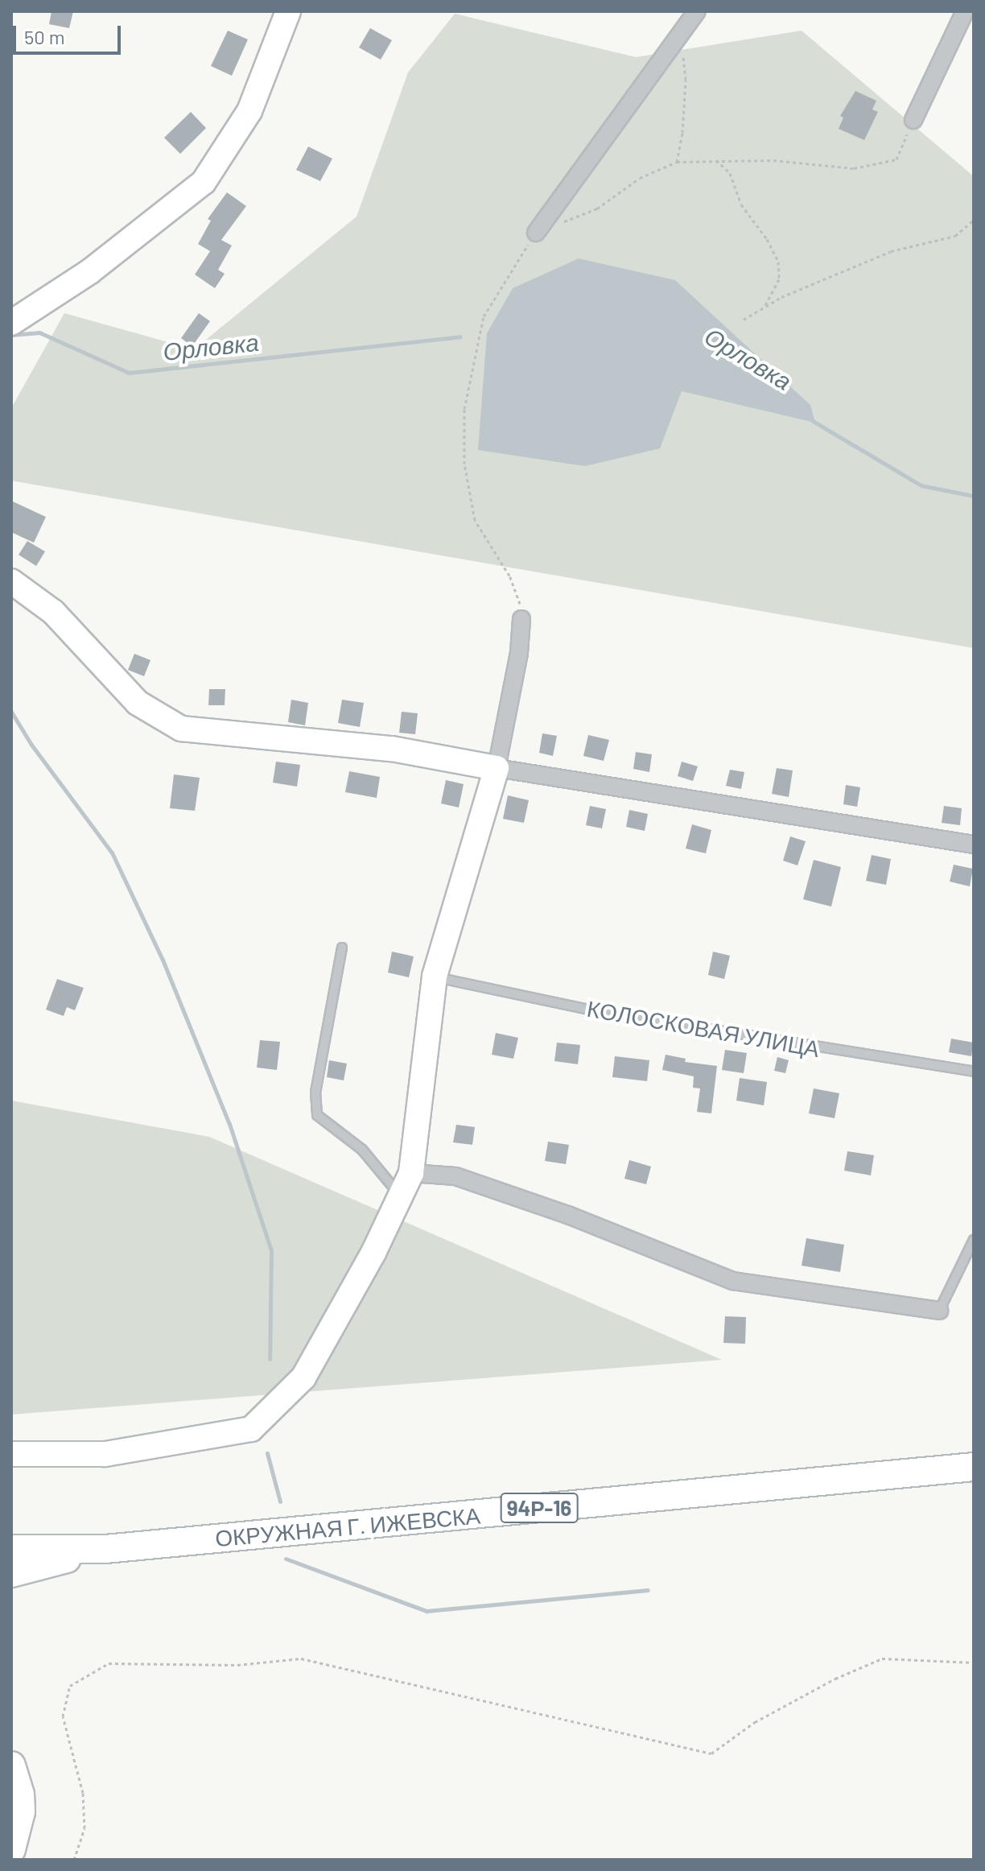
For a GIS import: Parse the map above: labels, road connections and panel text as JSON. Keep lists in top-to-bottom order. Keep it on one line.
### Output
{"streets":{"main road":["94Р-16","ОКРУЖНАЯ Г. ИЖЕВСКА"],"lane":["КОЛОСКОВАЯ УЛИЦА"]},"water":["Орловка"],"scale_bar":"50 m"}
